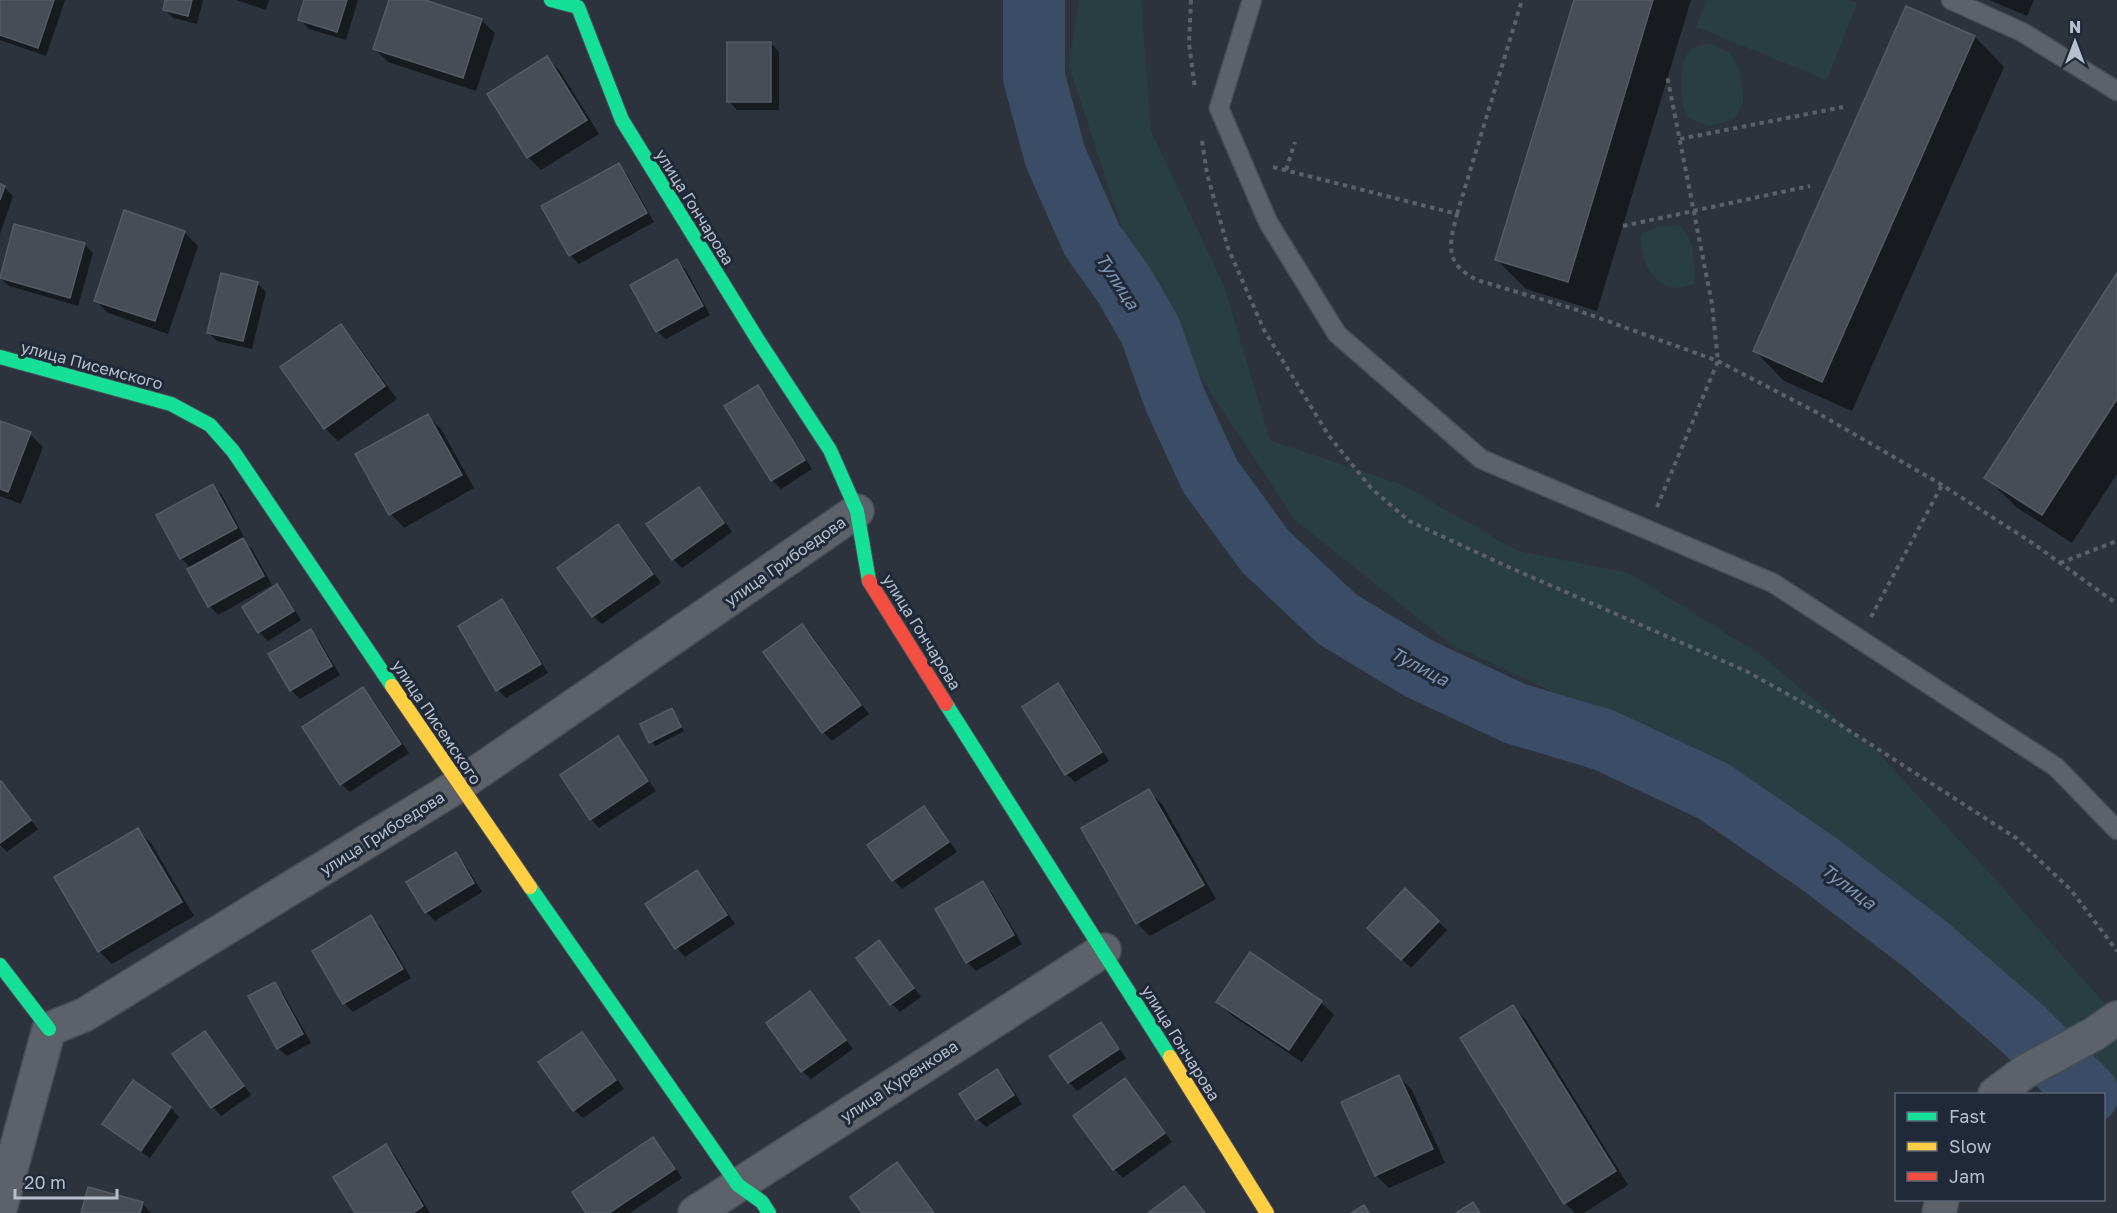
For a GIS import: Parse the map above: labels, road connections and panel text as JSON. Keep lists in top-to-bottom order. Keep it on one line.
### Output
{"streets":{"street":["улица Гончарова","улица Писемского","улица Грибоедова","улица Куренкова"]},"crossings":[["улица Гончарова","улица Грибоедова"],["улица Гончарова","улица Куренкова"],["улица Писемского","улица Грибоедова"],["улица Писемского","улица Куренкова"]],"water":["Тулица"],"legend":["Fast","Slow","Jam"],"scale_bar":"20 m","north":"top"}
